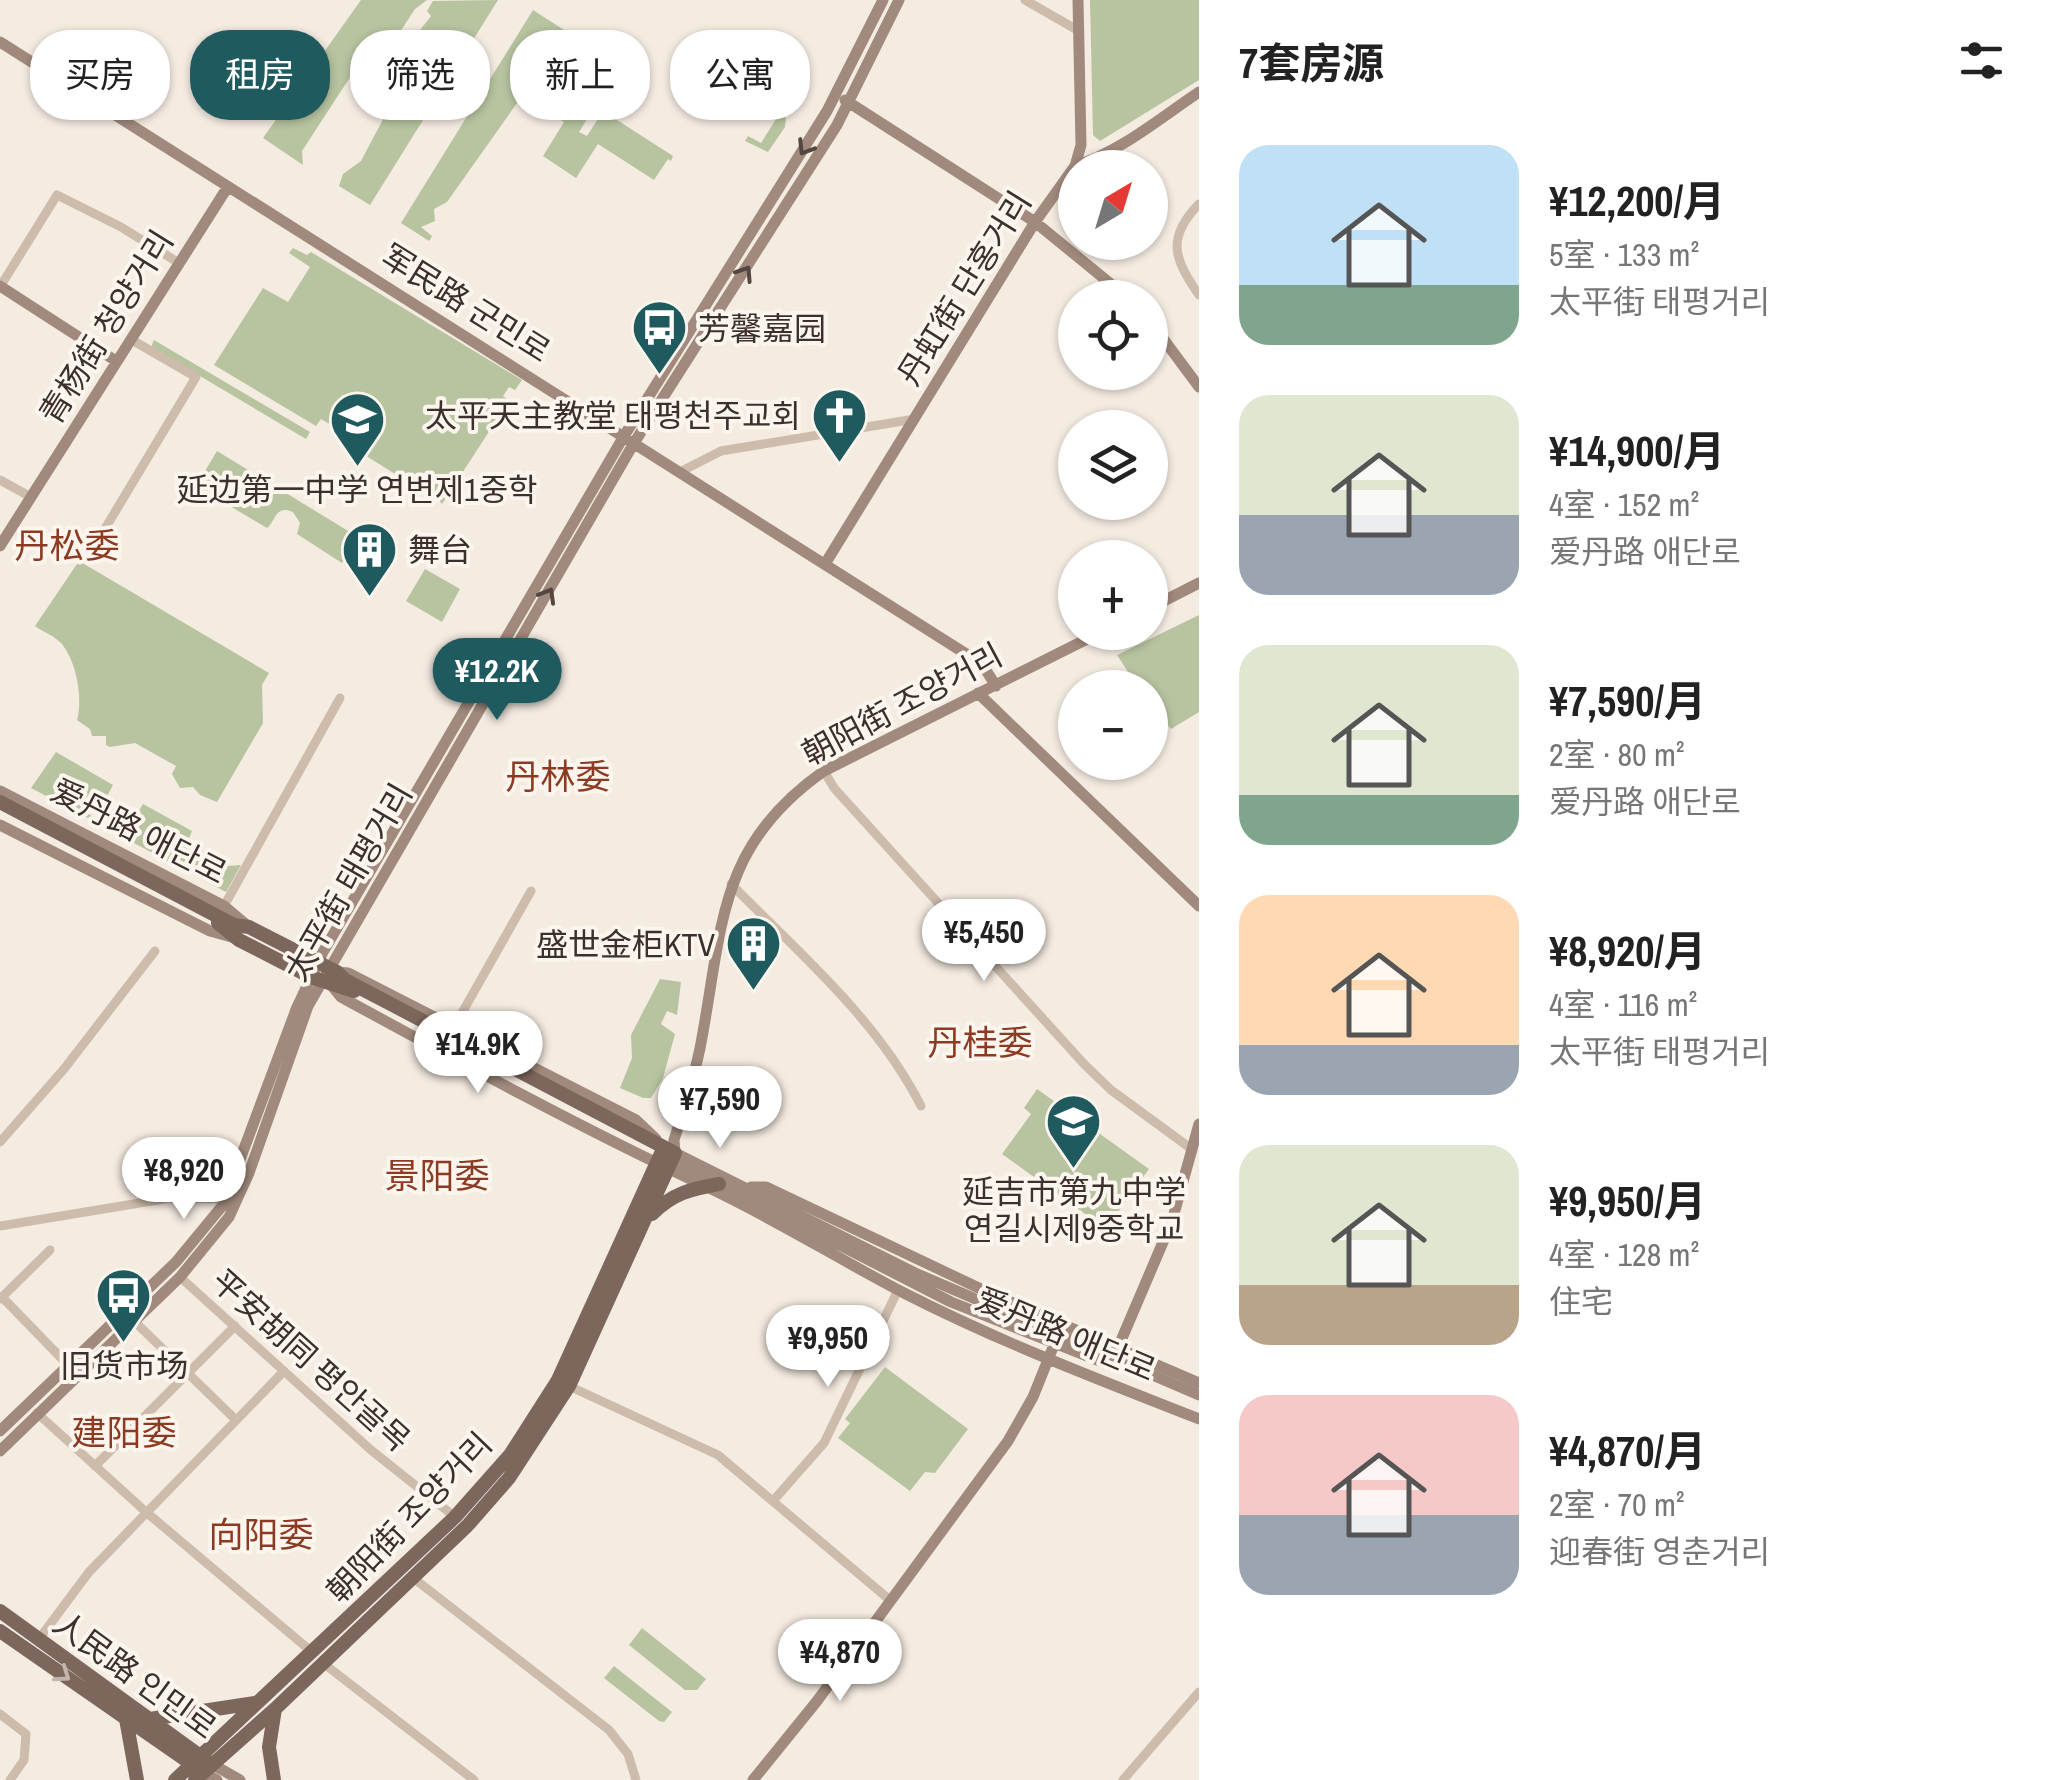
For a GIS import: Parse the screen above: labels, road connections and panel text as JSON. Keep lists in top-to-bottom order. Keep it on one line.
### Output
{"streets":{"main road":["朝阳街 조양거리","爱丹路 애단로","人民路 인민로"],"street":["丹虹街 단홍거리","军民路 군민로","青杨街 청양거리","太平街 태평거리","平安胡同 평안골목"]},"crossings":[["丹虹街 단홍거리","军民路 군민로"],["军民路 군민로","青杨街 청양거리"],["军民路 군민로","朝阳街 조양거리"],["军民路 군민로","太平街 태평거리"],["朝阳街 조양거리","爱丹路 애단로"],["朝阳街 조양거리","平安胡同 평안골목"],["朝阳街 조양거리","人民路 인민로"],["爱丹路 애단로","太平街 태평거리"],["太平街 태평거리","平安胡同 평안골목"]],"districts":["丹松委","丹林委","丹桂委","景阳委","建阳委","向阳委"],"places":{"bus stop":["芳馨嘉园","旧货市场"],"church":["太平天主教堂 태평천주교회"],"school or university":["延边第一中学 연변제1중학","延吉市第九中学 연길시제9중학교"],"building":["舞台","盛世金柜KTV"]},"north":"top right","page":{"heading":"7套房源","chip":["买房","租房","筛选","新上","公寓"],"list":[{"name":"¥12,200/月","note":"5室 · 133 m² · 太平街 태평거리"},{"name":"¥14,900/月","note":"4室 · 152 m² · 爱丹路 애단로"},{"name":"¥7,590/月","note":"2室 · 80 m² · 爱丹路 애단로"},{"name":"¥8,920/月","note":"4室 · 116 m² · 太平街 태평거리"},{"name":"¥9,950/月","note":"4室 · 128 m² · 住宅"},{"name":"¥4,870/月","note":"2室 · 70 m² · 迎春街 영춘거리"}],"map_buttons":["+","−"],"price":["¥12.2K","¥5,450","¥14.9K","¥7,590","¥8,920","¥9,950","¥4,870"]}}
